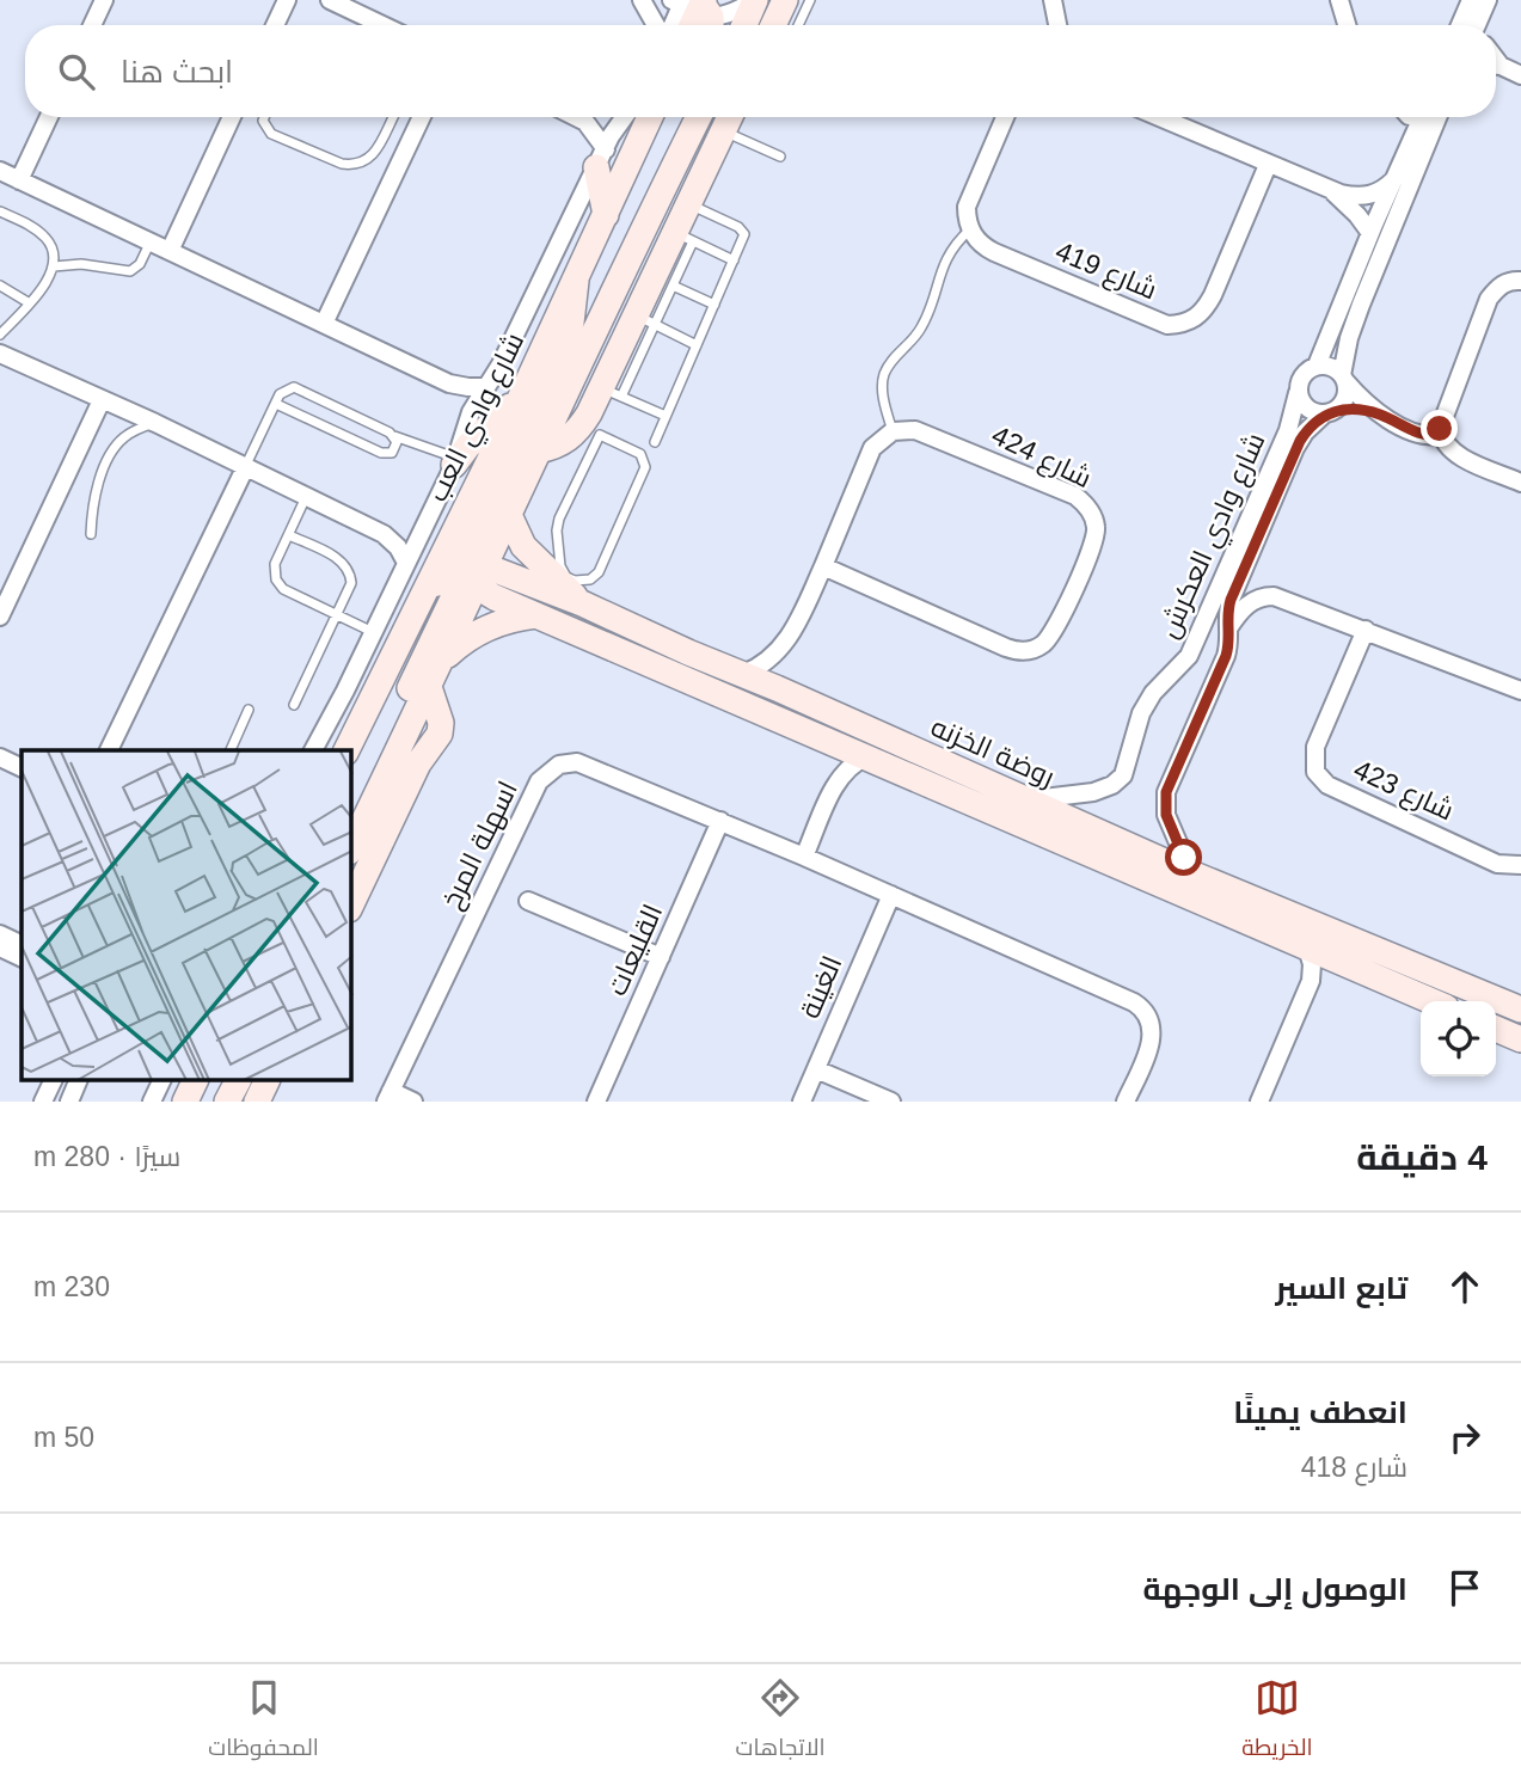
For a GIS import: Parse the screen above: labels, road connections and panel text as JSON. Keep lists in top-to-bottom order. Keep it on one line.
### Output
{"streets":{"street":["شارع 419","شارع وادي العب","شارع 424","شارع وادي العكرش","روضة الخزنه","شارع 423","اسهلة المرخ","القليعات","الغينة"]},"crossings":[["شارع وادي العكرش","روضة الخزنه"],["اسهلة المرخ","القليعات"],["اسهلة المرخ","الغينة"]],"page":{"search":"ابحث هنا","heading":["4 دقيقة","سيرًا · 280 m"],"list":[["تابع السير","230 m"],["انعطف يمينًا","شارع 418","50 m"],"الوصول إلى الوجهة"],"nav":["الخريطة","الاتجاهات","المحفوظات"]}}
